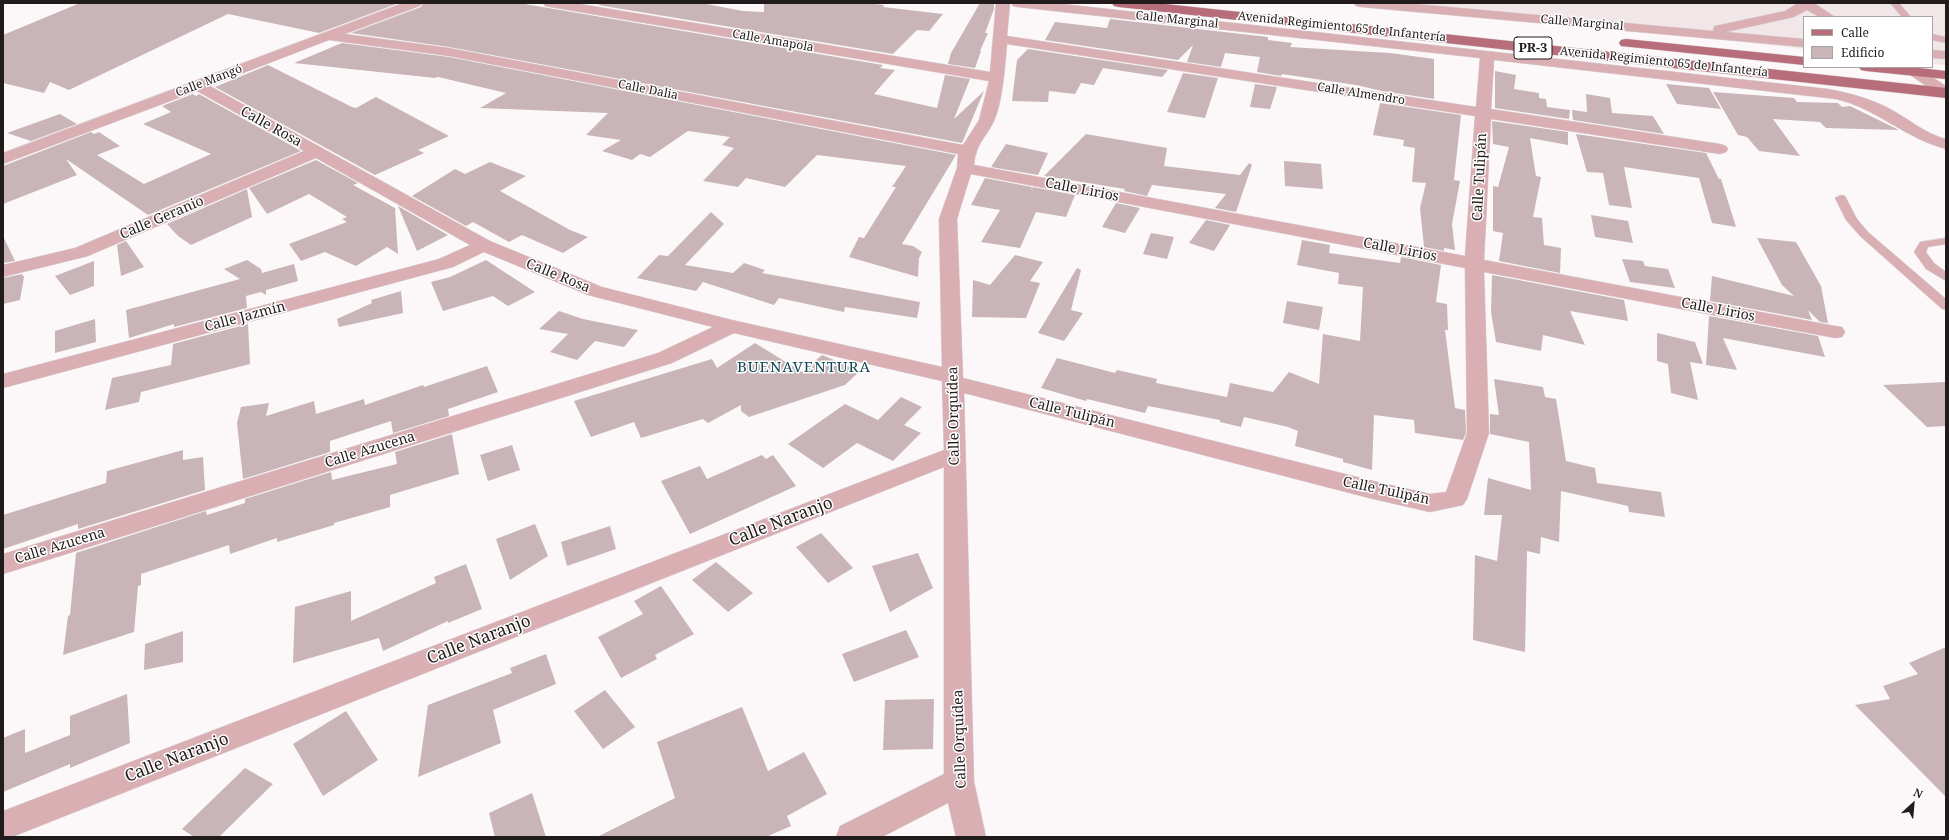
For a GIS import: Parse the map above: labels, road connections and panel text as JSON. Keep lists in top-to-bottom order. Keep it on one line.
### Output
{"streets":{"main road":["Avenida Regimiento 65 de Infantería","PR-3"],"street":["Calle Marginal","Calle Amapola","Calle Mangó","Calle Dalia","Calle Almendro","Calle Rosa","Calle Tulipán","Calle Lirios","Calle Geranio","Calle Jazmín","Calle Orquídea","Calle Azucena","Calle Naranjo"]},"crossings":[["Calle Marginal","Avenida Regimiento 65 de Infantería"],["Calle Marginal","Calle Tulipán"],["Calle Amapola","Calle Orquídea"],["Calle Mangó","Calle Dalia"],["Calle Mangó","Calle Rosa"],["Calle Dalia","Calle Lirios"],["Calle Dalia","Calle Orquídea"],["Calle Almendro","Calle Tulipán"],["Calle Almendro","Calle Orquídea"],["Calle Rosa","Calle Tulipán"],["Calle Rosa","Calle Geranio"],["Calle Rosa","Calle Jazmín"],["Calle Rosa","Calle Orquídea"],["Calle Rosa","Calle Azucena"],["Calle Tulipán","Calle Lirios"],["Calle Tulipán","Calle Orquídea"],["Calle Lirios","Calle Orquídea"],["Calle Orquídea","Calle Naranjo"]],"districts":["BUENAVENTURA"],"legend":["Calle","Edificio"],"north":"top right"}
